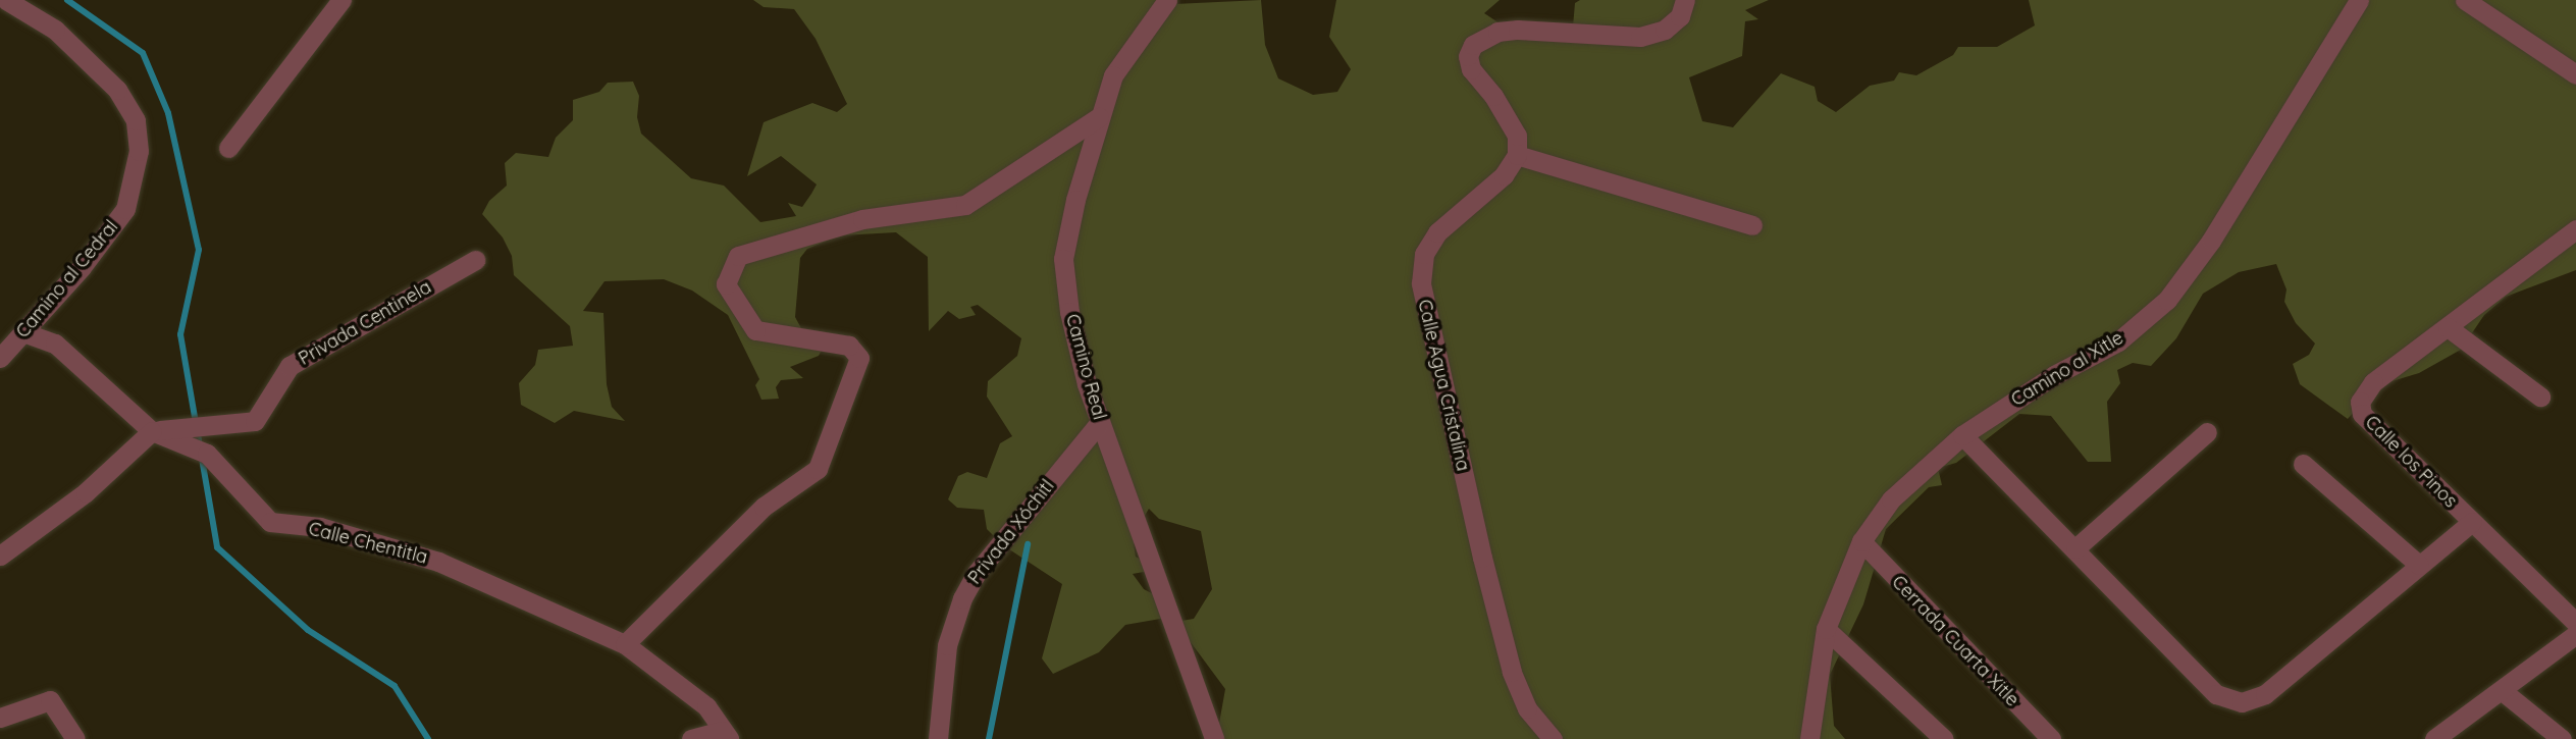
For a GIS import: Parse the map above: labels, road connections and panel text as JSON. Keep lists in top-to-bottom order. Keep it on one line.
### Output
{"streets":{"street":["Camino al Cedral","Privada Centinela","Camino Real","Camino al Xitle","Calle Agua Cristalina","Calle los Pinos","Privada Xóchitl","Calle Chentitla","Cerrada Cuarta Xitle"]},"crossings":[["Privada Centinela","Calle Chentitla"],["Camino Real","Privada Xóchitl"],["Camino al Xitle","Cerrada Cuarta Xitle"]]}
